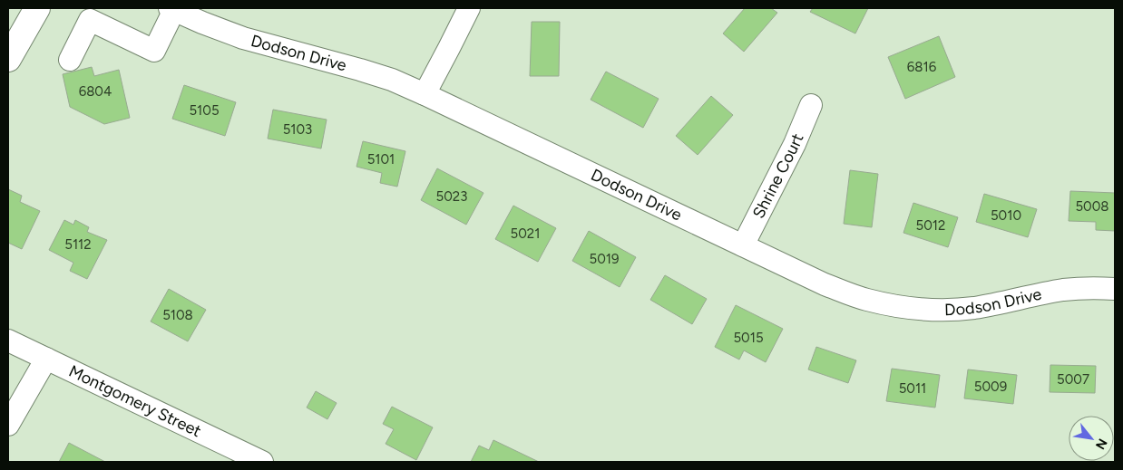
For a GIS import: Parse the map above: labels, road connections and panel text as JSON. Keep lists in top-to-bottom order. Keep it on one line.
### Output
{"streets":{"street":["Dodson Drive","Shrine Court","Montgomery Street"]},"crossings":[["Dodson Drive","Shrine Court"]],"house_numbers":["6816","6804","5105","5103","5101","5023","5008","5010","5012","5021","5112","5019","5108","5015","5007","5009","5011"],"north":"bottom right"}
